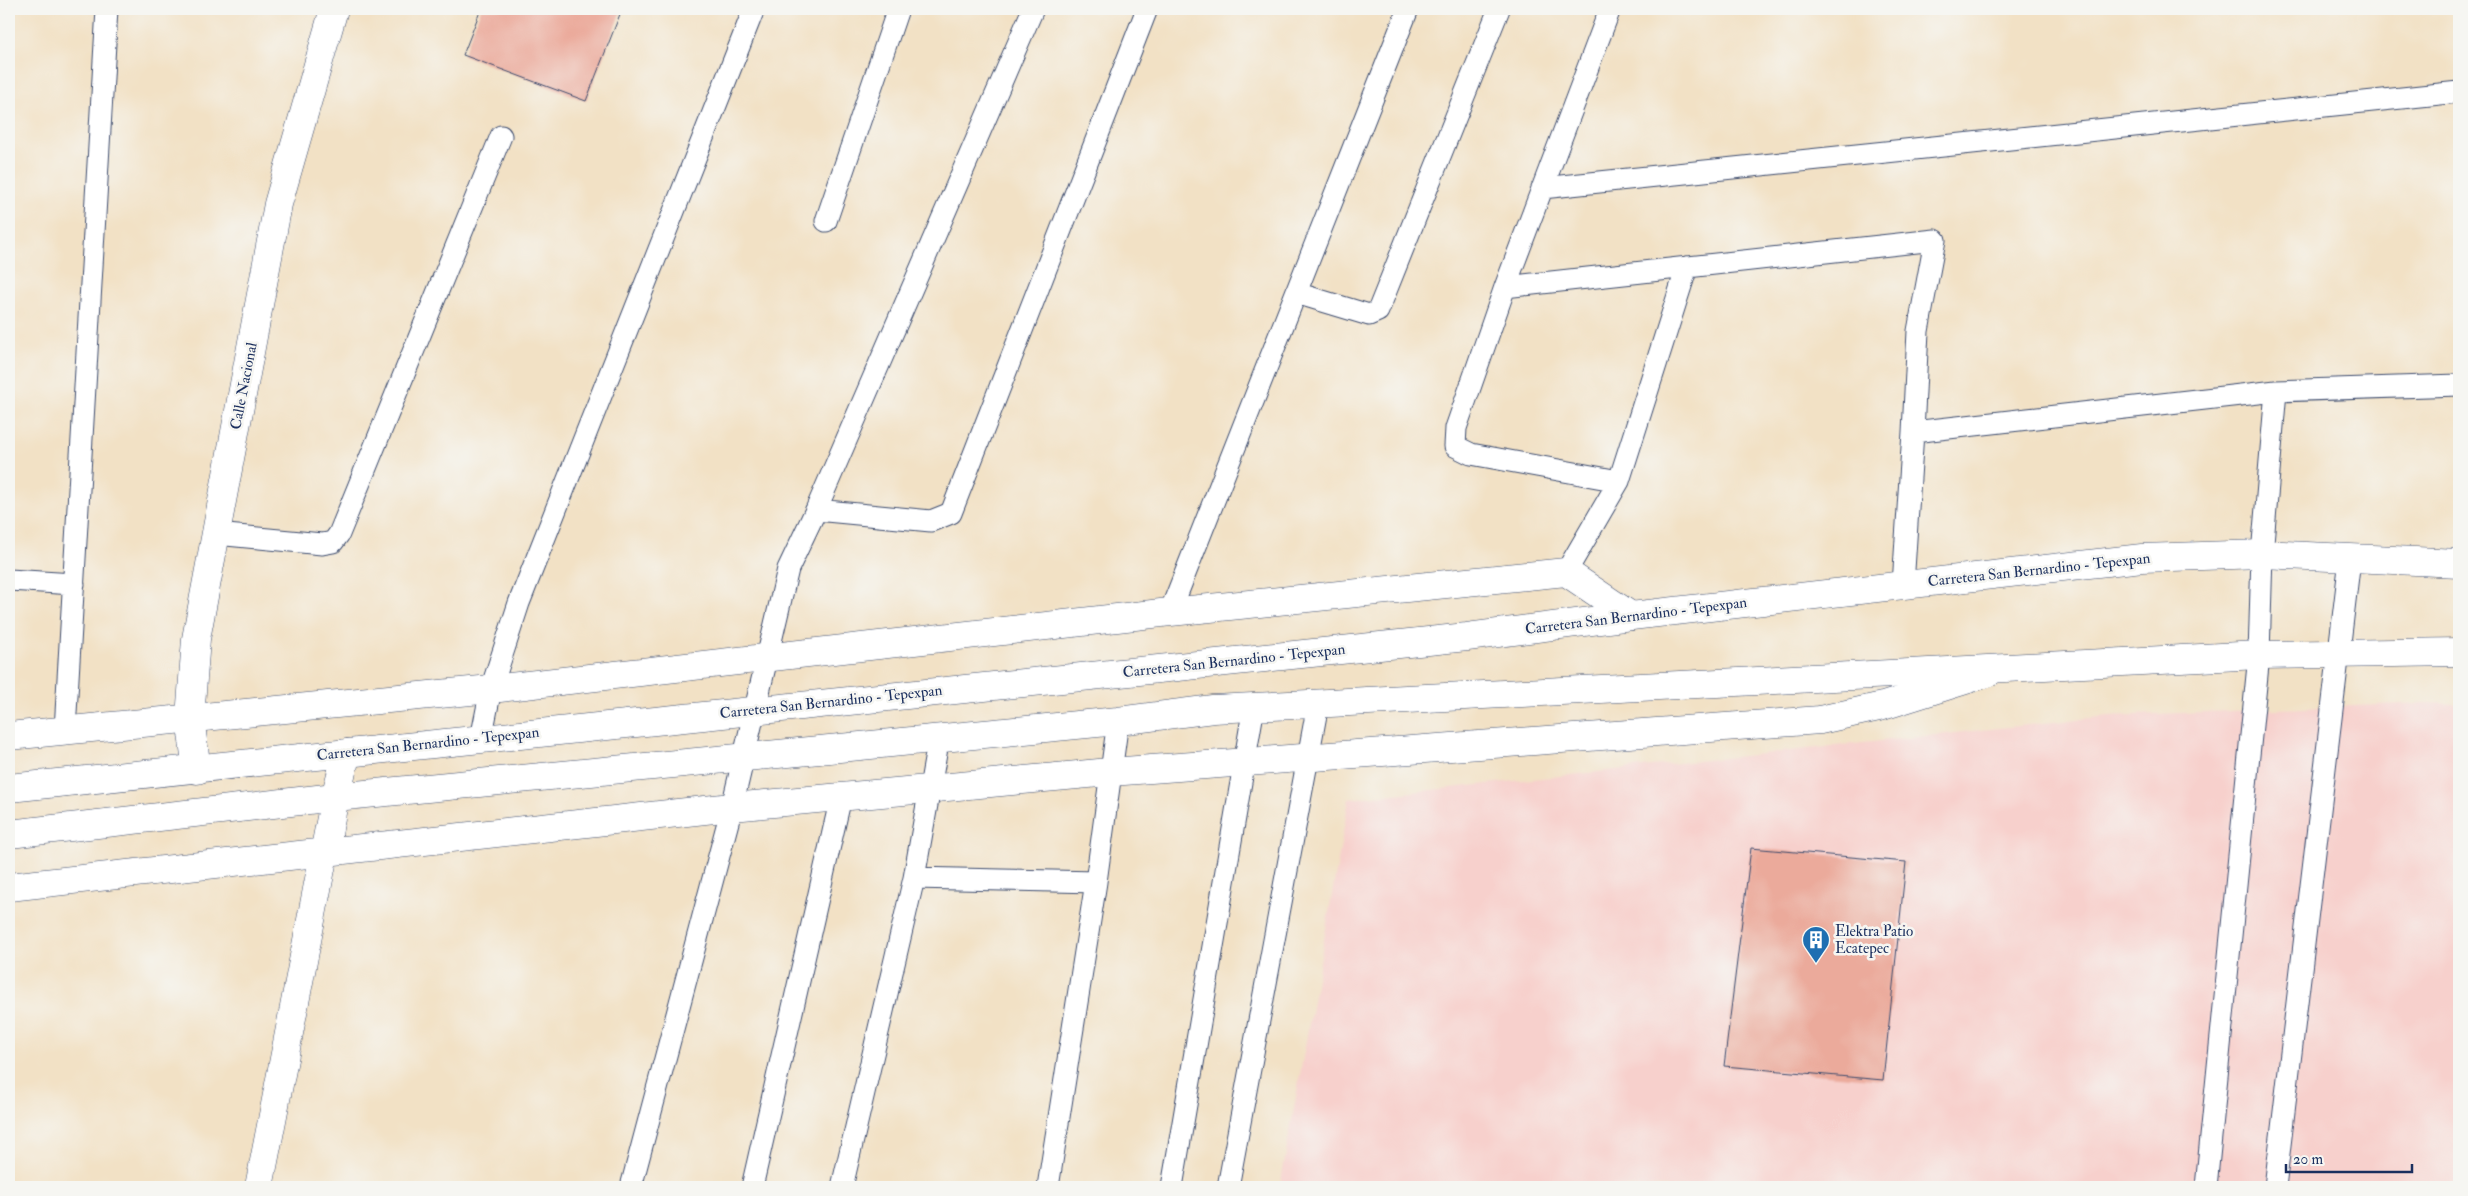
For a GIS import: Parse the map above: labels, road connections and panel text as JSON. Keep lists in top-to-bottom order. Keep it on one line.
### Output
{"streets":{"main road":["Calle Nacional","Carretera San Bernardino - Tepexpan"]},"crossings":[["Calle Nacional","Carretera San Bernardino - Tepexpan"]],"places":{"building":["Elektra Patio Ecatepec"]},"scale_bar":"20 m"}
